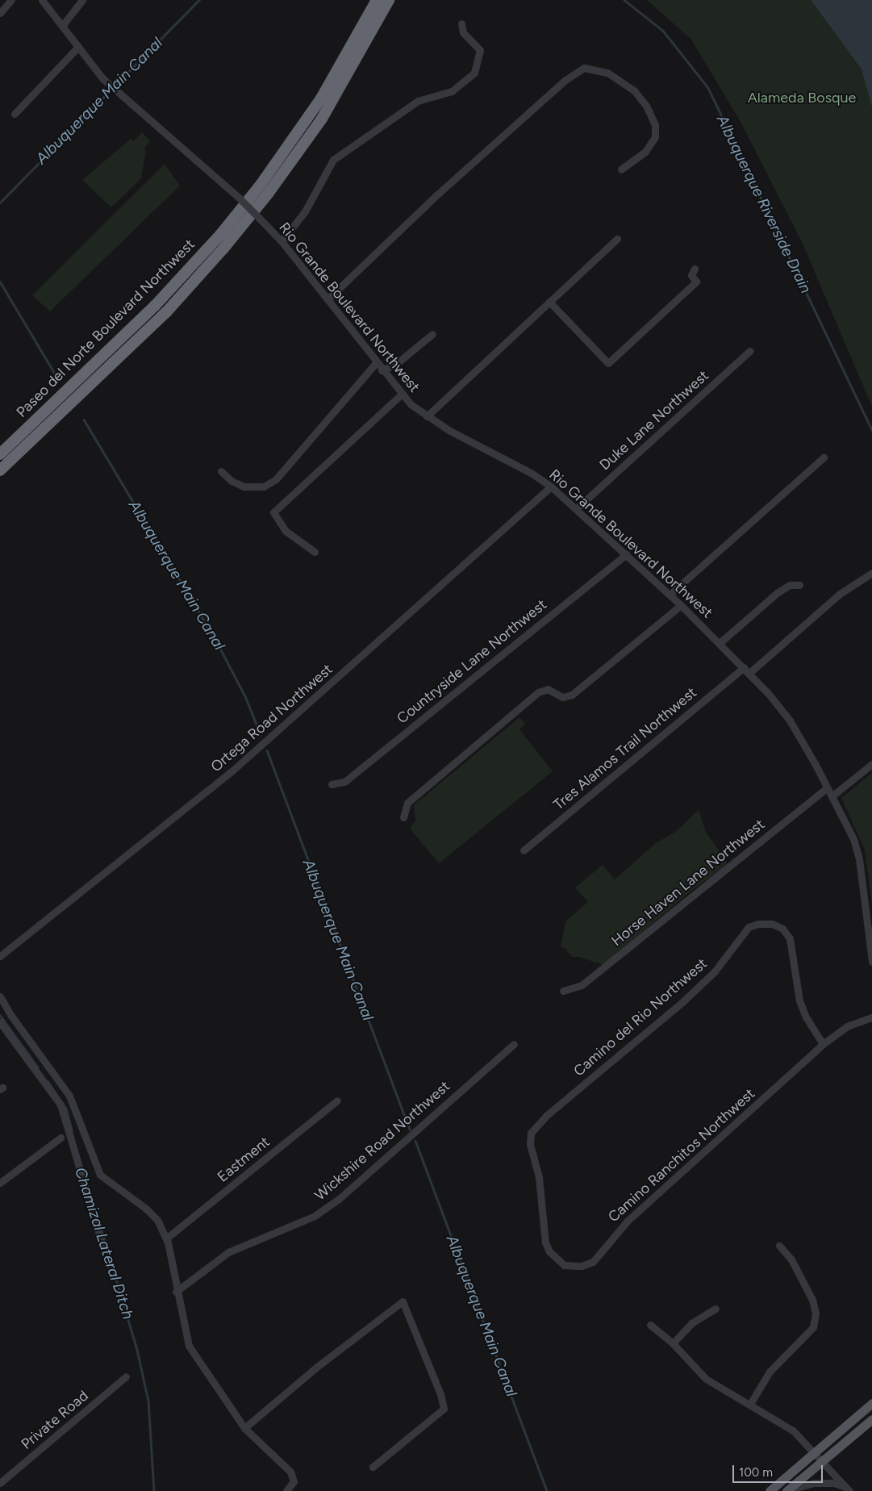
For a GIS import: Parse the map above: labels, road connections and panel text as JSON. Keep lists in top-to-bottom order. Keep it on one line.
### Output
{"streets":{"highway":["Paseo del Norte Boulevard Northwest"],"street":["Rio Grande Boulevard Northwest","Duke Lane Northwest","Countryside Lane Northwest","Ortega Road Northwest","Tres Alamos Trail Northwest","Horse Haven Lane Northwest","Camino del Rio Northwest","Wickshire Road Northwest","Camino Ranchitos Northwest","Eastment","Private Road"]},"crossings":[["Rio Grande Boulevard Northwest","Duke Lane Northwest"],["Rio Grande Boulevard Northwest","Countryside Lane Northwest"],["Rio Grande Boulevard Northwest","Ortega Road Northwest"],["Rio Grande Boulevard Northwest","Tres Alamos Trail Northwest"],["Rio Grande Boulevard Northwest","Horse Haven Lane Northwest"],["Camino del Rio Northwest","Camino Ranchitos Northwest"]],"water":["Albuquerque Main Canal","Albuquerque Riverside Drain","Chamizal Lateral Ditch"],"parks":["Alameda Bosque"],"scale_bar":"100 m"}
